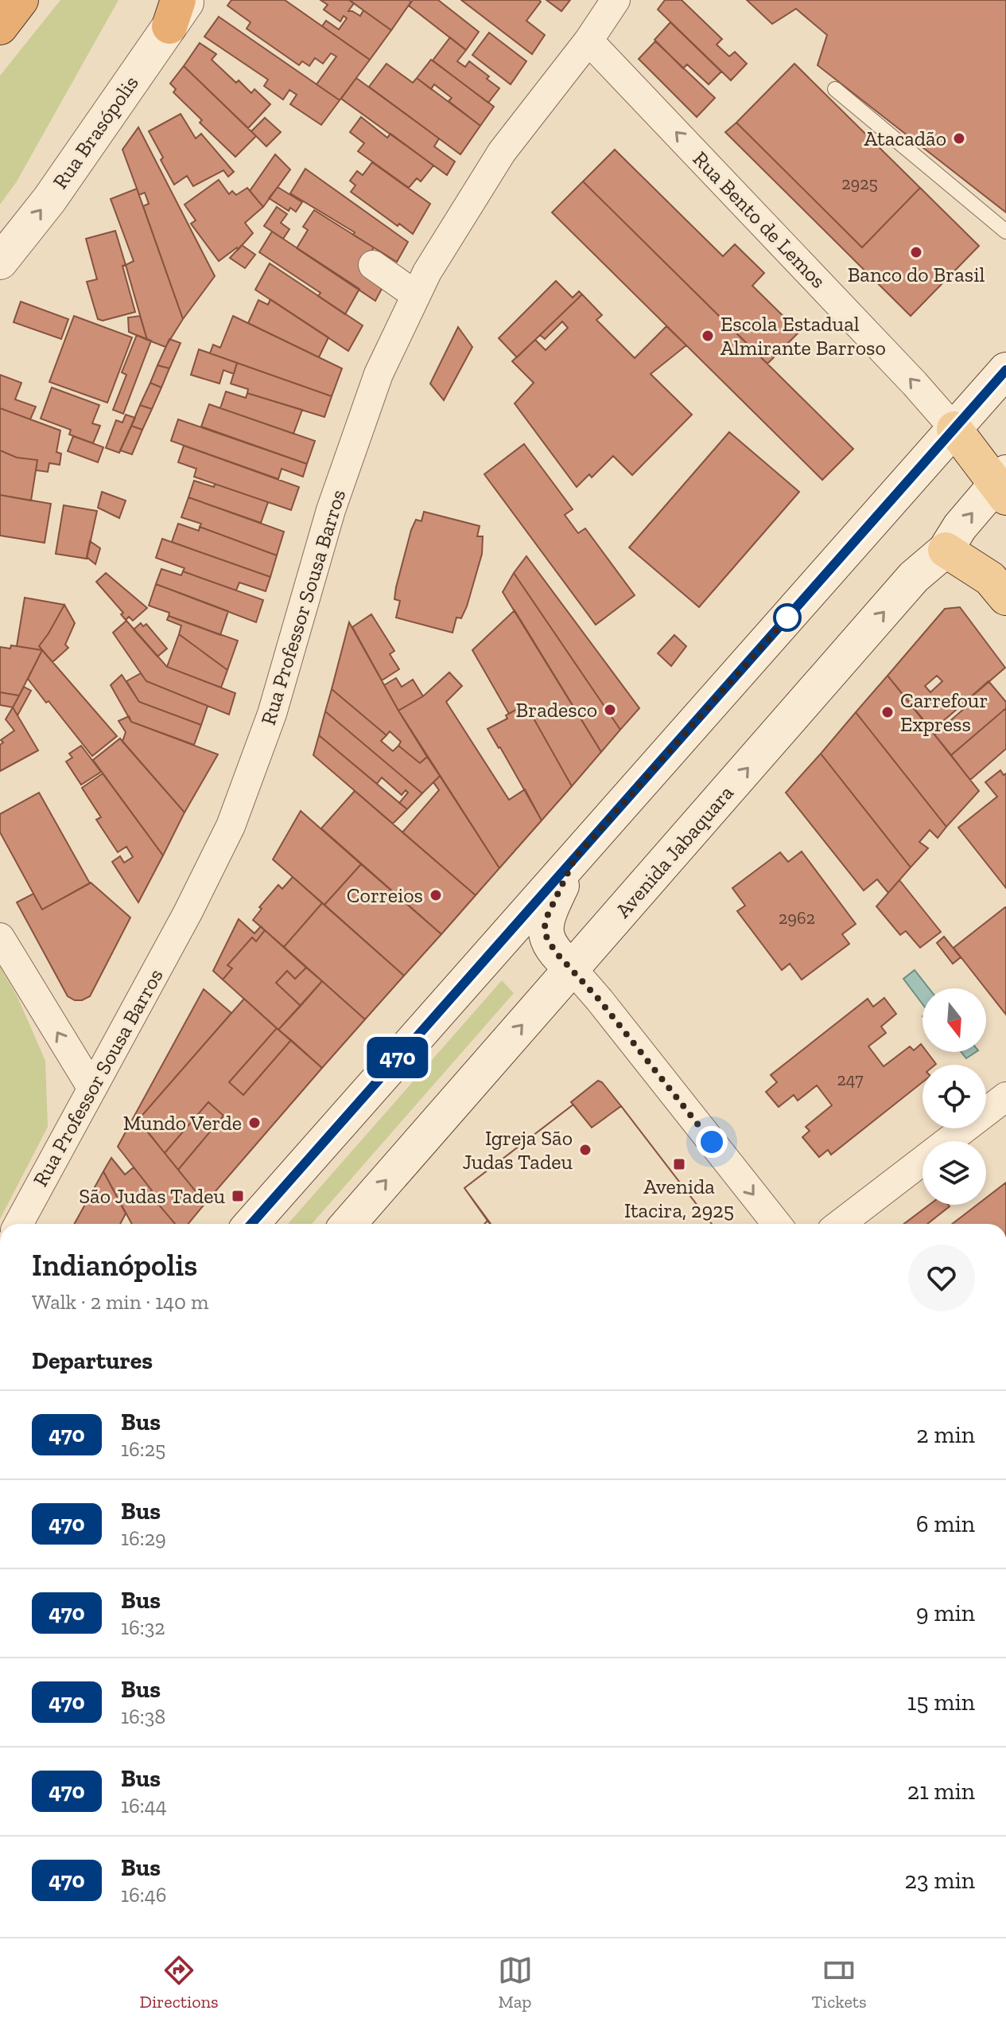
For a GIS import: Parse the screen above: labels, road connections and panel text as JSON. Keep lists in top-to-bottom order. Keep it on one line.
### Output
{"streets":{"main road":["Rua Brasópolis","Avenida Jabaquara"],"street":["Rua Bento de Lemos","Rua Professor Sousa Barros"]},"crossings":[["Rua Bento de Lemos","Rua Professor Sousa Barros"]],"one_way":["Rua Brasópolis","Rua Bento de Lemos"],"places":{"other":["Atacadão","Banco do Brasil","Escola Estadual Almirante Barroso","Bradesco","Carrefour Express","Correios","Mundo Verde","Igreja São Judas Tadeu"],"transit":["Avenida Itacira, 2925","São Judas Tadeu"]},"lines":["bus line 470"],"house_numbers":["2925","2962","247"],"north":"bottom","page":{"on_map":"470","heading":[["Indianópolis","Walk · 2 min · 140 m"],"Departures"],"list":[{"mark":"470","name":"Bus","note":"16:25","value":"2 min"},{"mark":"470","name":"Bus","note":"16:29","value":"6 min"},{"mark":"470","name":"Bus","note":"16:32","value":"9 min"},{"mark":"470","name":"Bus","note":"16:38","value":"15 min"},{"mark":"470","name":"Bus","note":"16:44","value":"21 min"},{"mark":"470","name":"Bus","note":"16:46","value":"23 min"}],"tabs":["Directions","Map","Tickets"]}}
